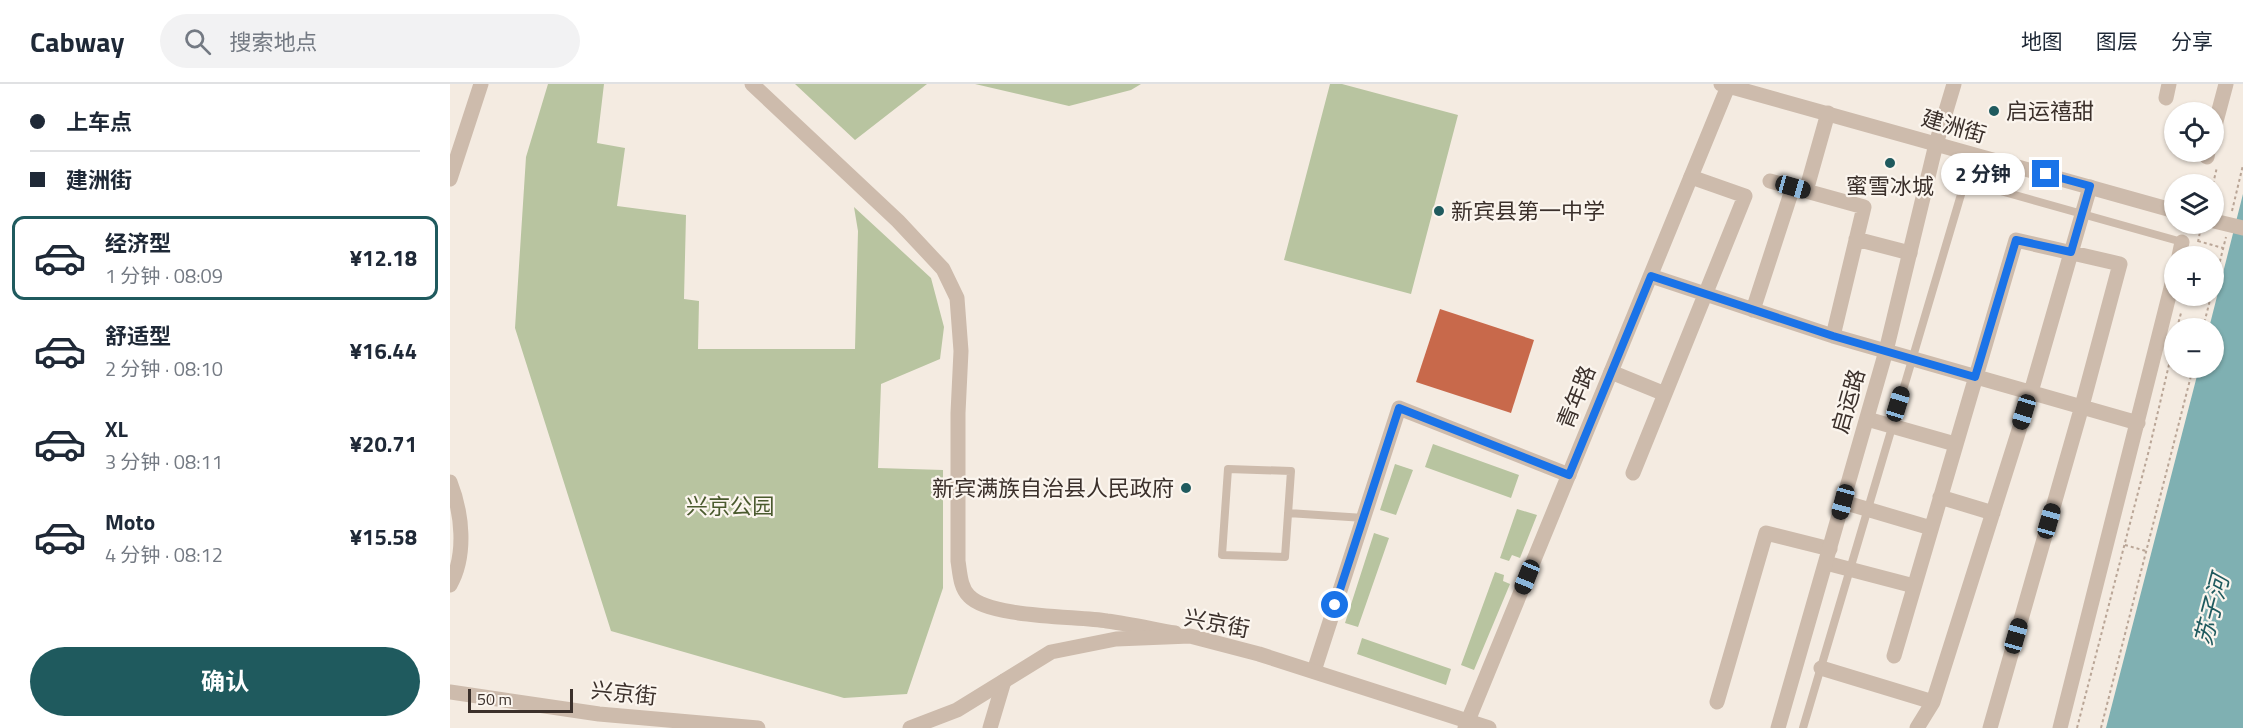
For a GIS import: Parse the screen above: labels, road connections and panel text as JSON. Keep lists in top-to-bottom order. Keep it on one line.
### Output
{"streets":{"street":["建洲街","青年路","启运路","兴京街"]},"crossings":[["建洲街","青年路"],["建洲街","启运路"],["青年路","兴京街"]],"water":["苏子河"],"parks":["兴京公园"],"places":["启运禧甜","蜜雪冰城","新宾县第一中学","新宾满族自治县人民政府"],"scale_bar":"50 m","page":{"header":"Cabway","search":"搜索地点","nav":["地图","图层","分享"],"banner":["上车点","建洲街"],"map_buttons":["+","−"],"bubble":"2 分钟","list":[{"name":"经济型","note":"1 分钟 · 08:09","value":"¥12.18"},{"name":"舒适型","note":"2 分钟 · 08:10","value":"¥16.44"},{"name":"XL","note":"3 分钟 · 08:11","value":"¥20.71"},{"name":"Moto","note":"4 分钟 · 08:12","value":"¥15.58"}],"buttons":"确认","scale":"50 m"}}
